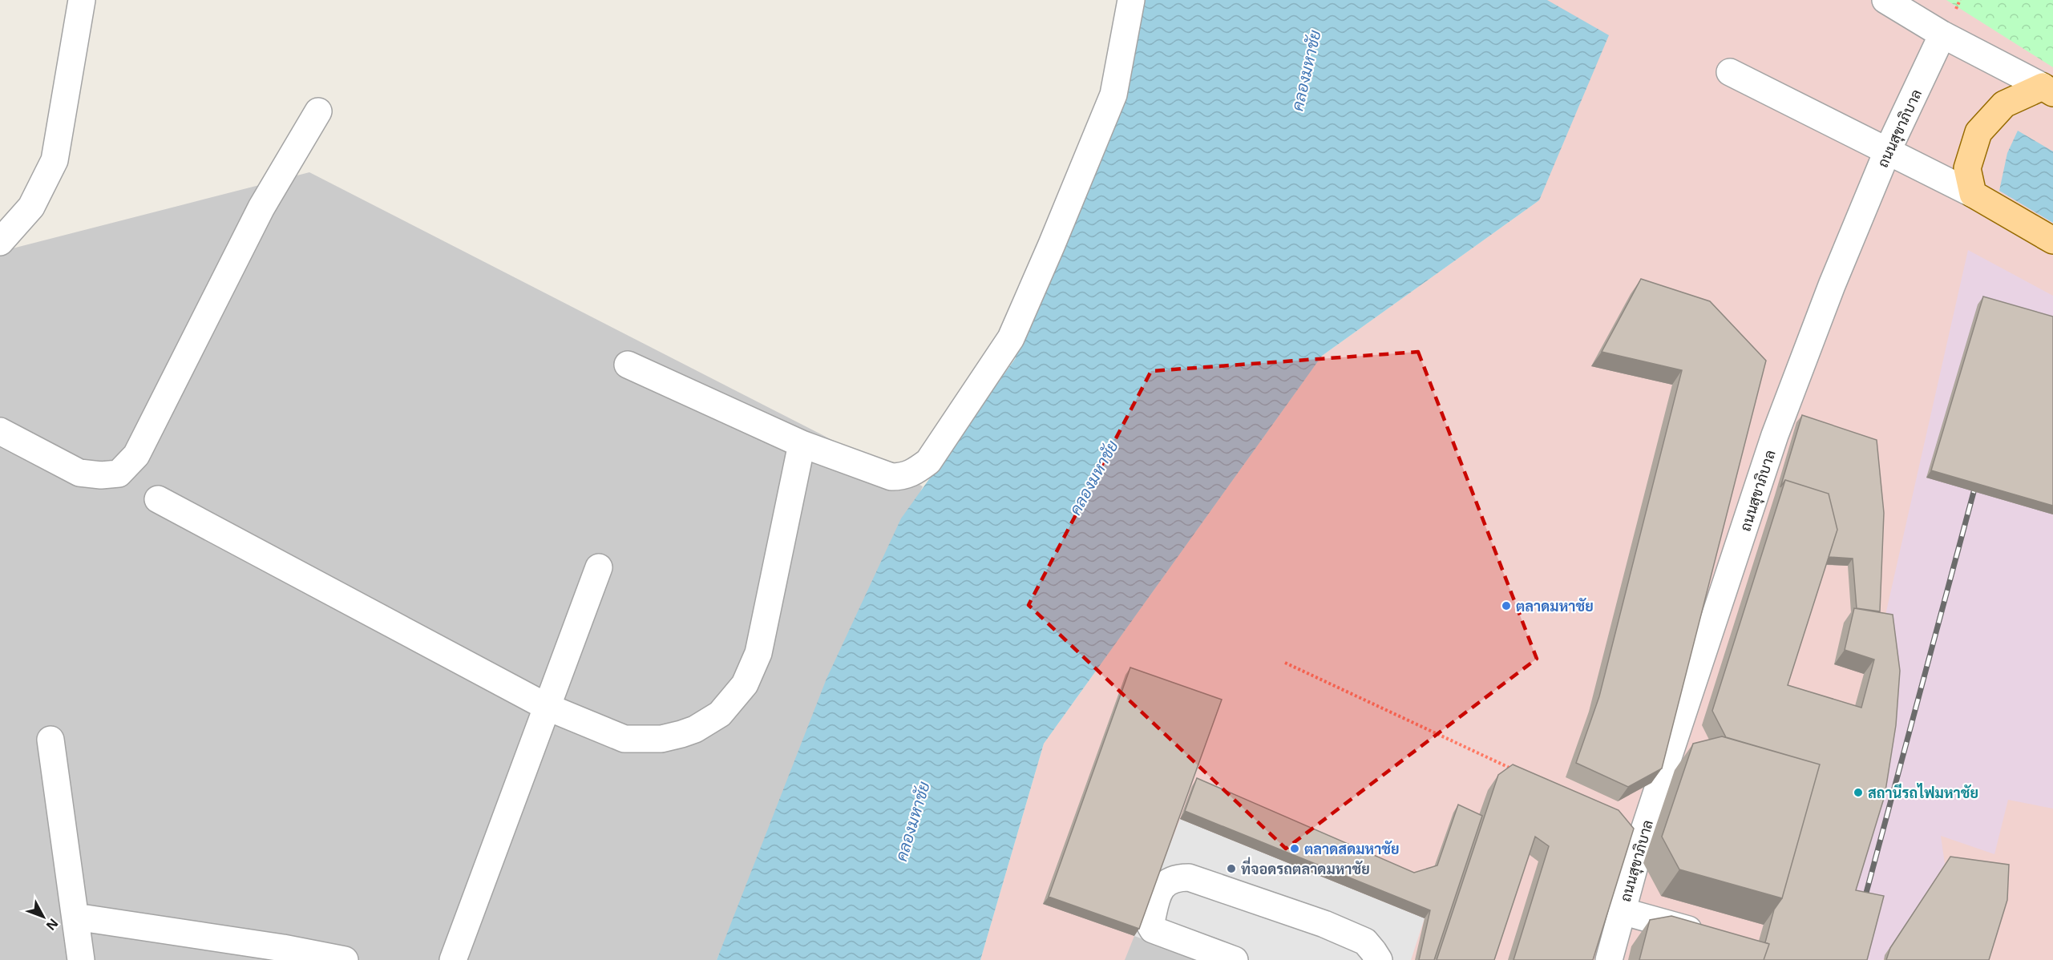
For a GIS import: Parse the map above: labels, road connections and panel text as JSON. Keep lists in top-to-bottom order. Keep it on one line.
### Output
{"streets":{"street":["ถนนสุขาภิบาล"]},"water":["คลองมหาชัย"],"places":["ตลาดมหาชัย","สถานีรถไฟมหาชัย","ตลาดสดมหาชัย","ที่จอดรถตลาดมหาชัย"],"north":"bottom right"}
